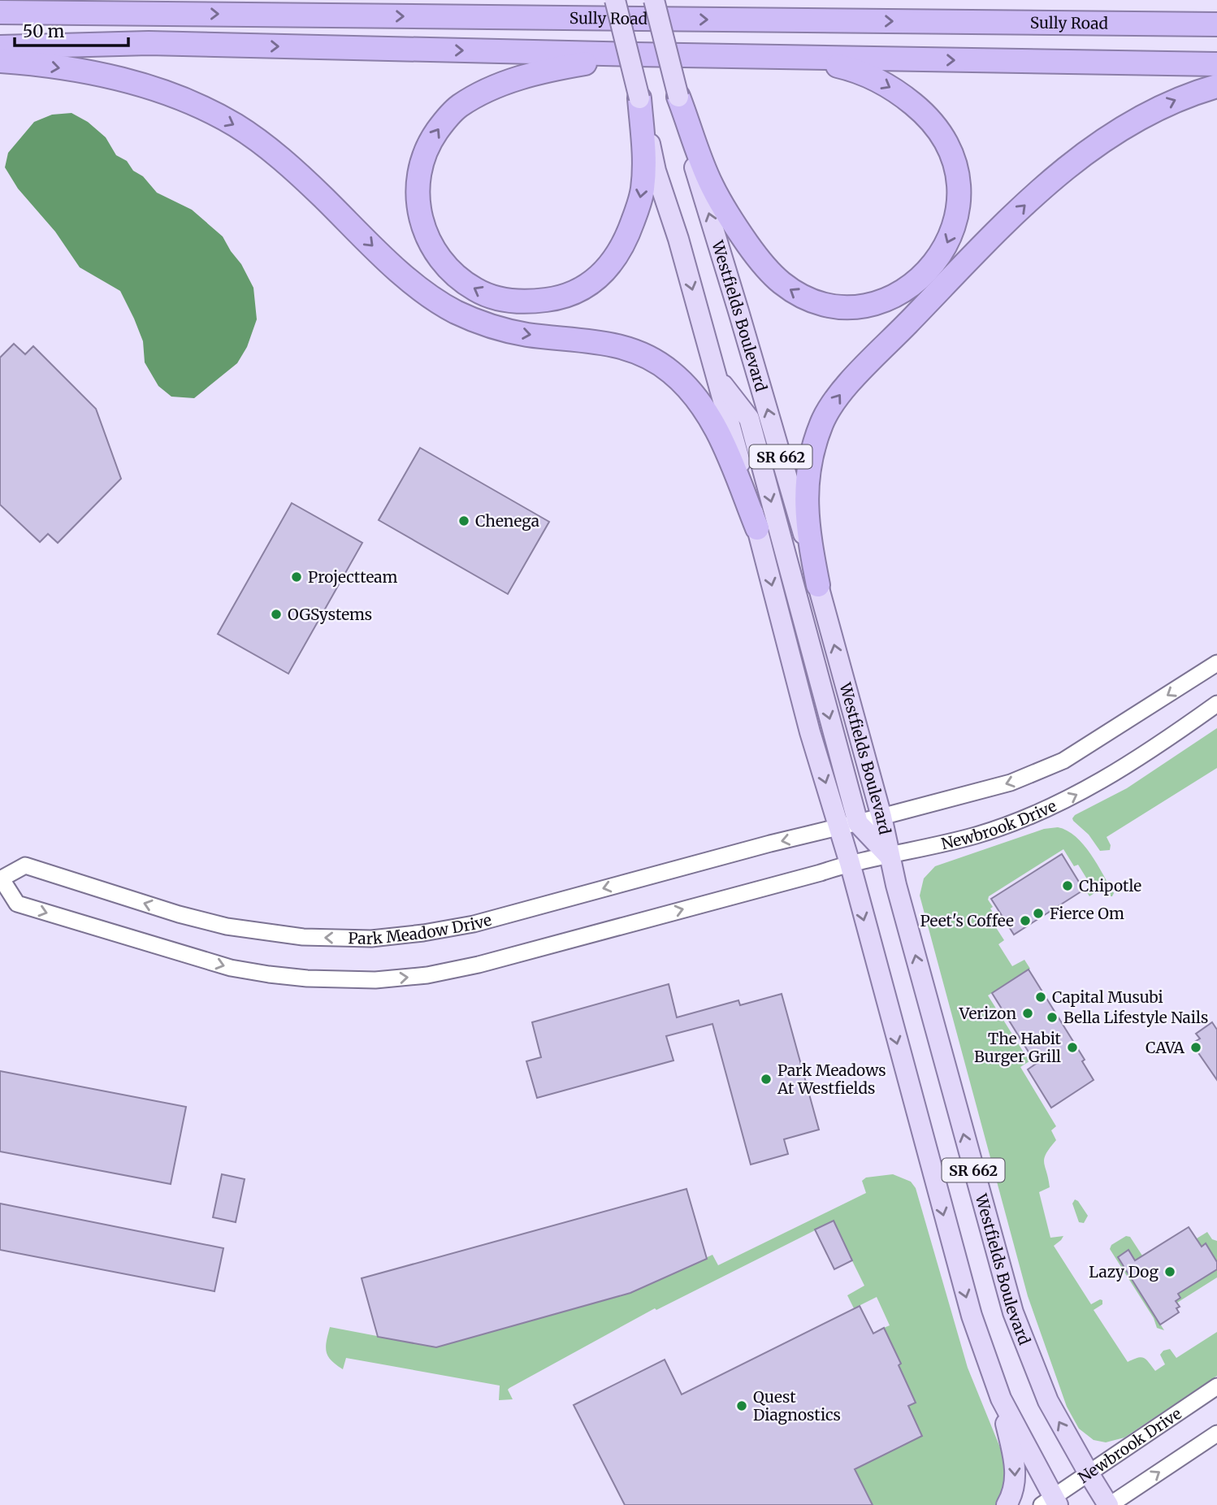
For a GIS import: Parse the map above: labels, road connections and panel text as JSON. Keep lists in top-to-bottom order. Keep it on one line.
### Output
{"streets":{"highway":["Sully Road"],"main road":["Westfields Boulevard","SR 662"],"street":["Newbrook Drive","Park Meadow Drive"]},"crossings":[["Westfields Boulevard","Newbrook Drive"],["SR 662","Newbrook Drive"],["SR 662","Park Meadow Drive"],["Newbrook Drive","Park Meadow Drive"]],"places":["Chenega","Projectteam","OGSystems","Chipotle","Fierce Om","Peet's Coffee","Capital Musubi","Verizon","Bella Lifestyle Nails","The Habit Burger Grill","CAVA","Park Meadows At Westfields","Lazy Dog","Quest Diagnostics"],"scale_bar":"50 m"}
